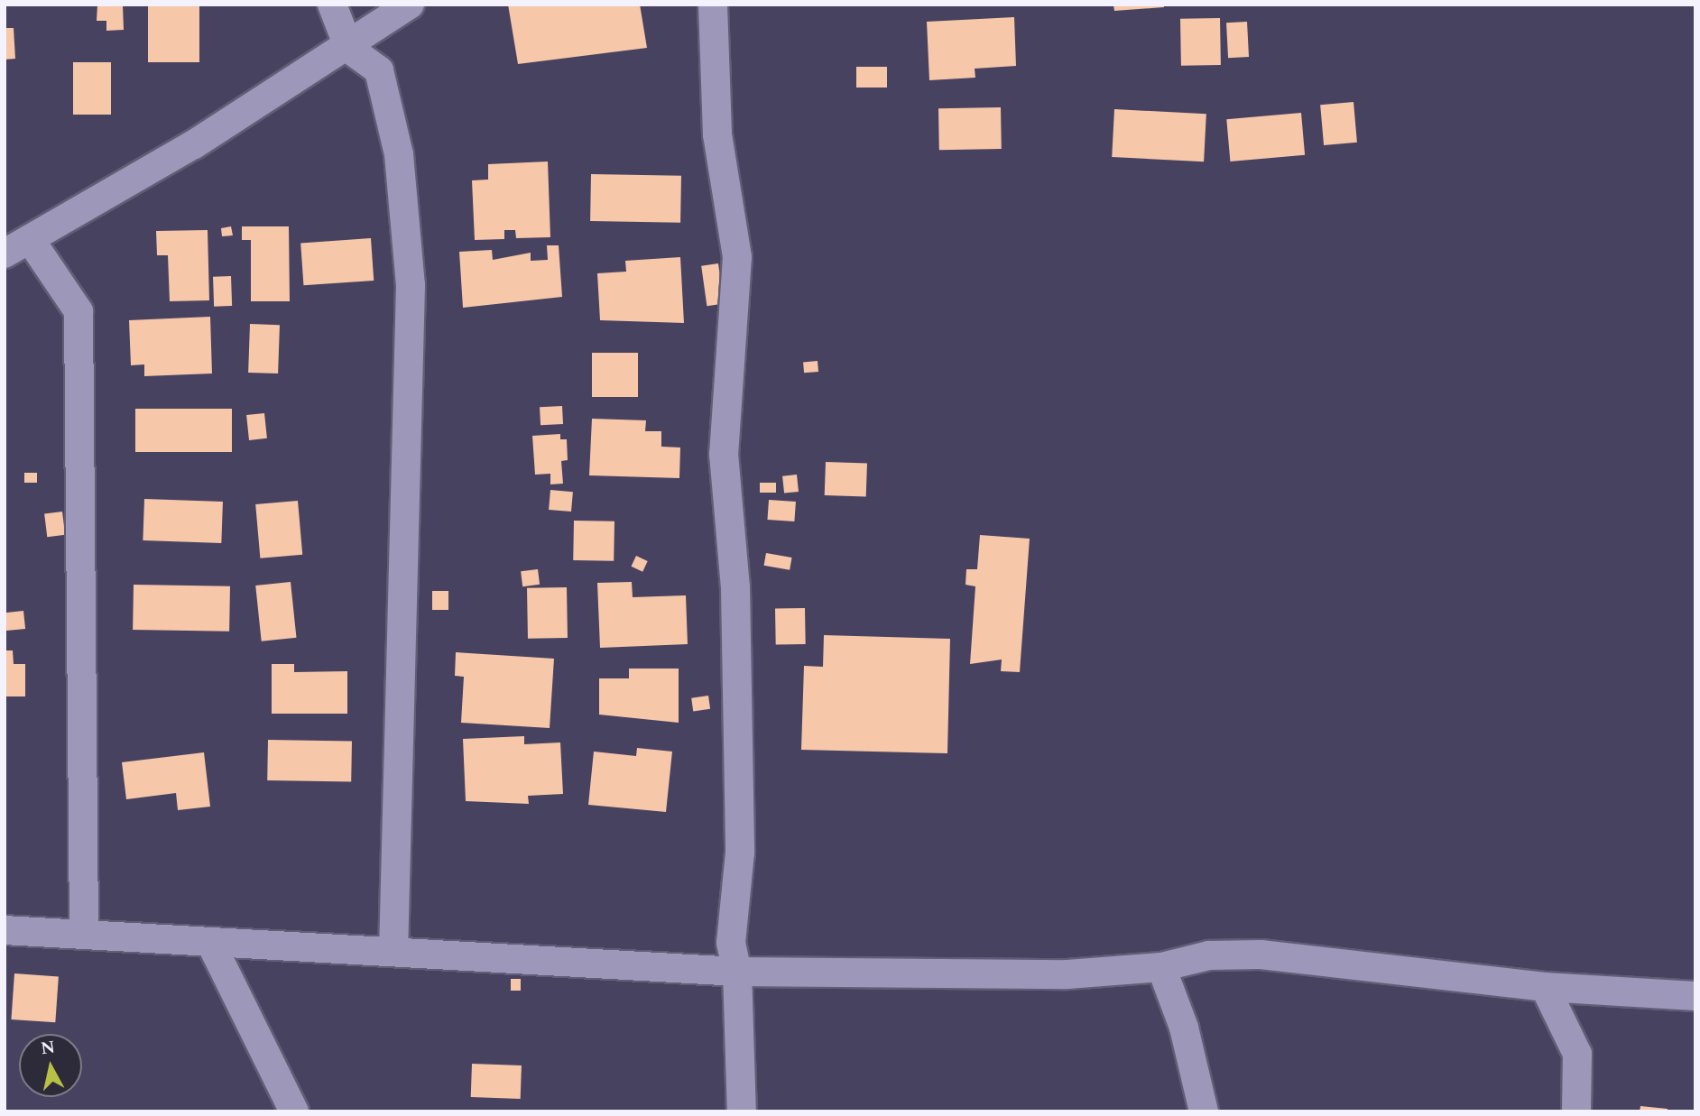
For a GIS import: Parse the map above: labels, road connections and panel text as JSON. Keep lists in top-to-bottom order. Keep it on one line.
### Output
{"north":"top"}
